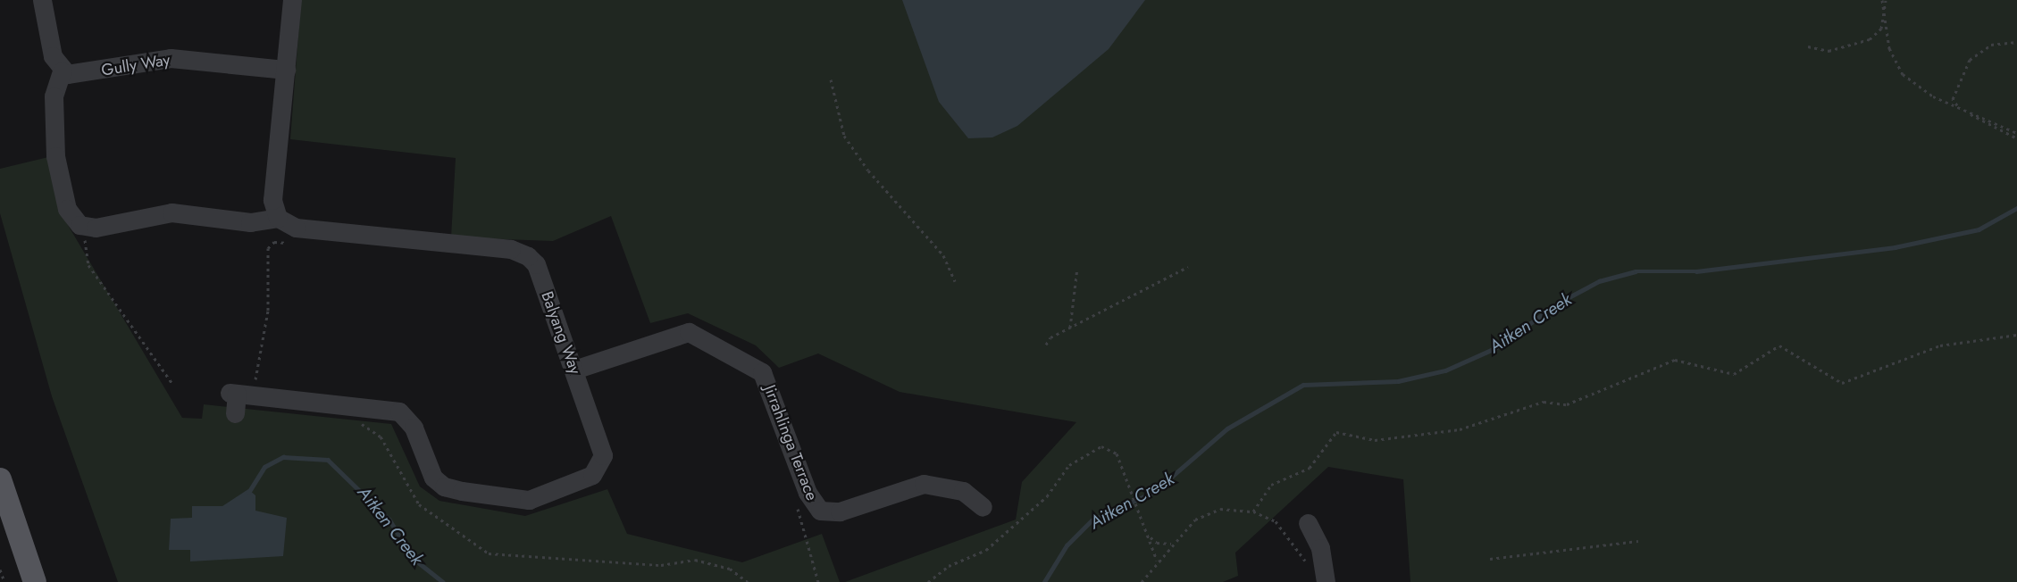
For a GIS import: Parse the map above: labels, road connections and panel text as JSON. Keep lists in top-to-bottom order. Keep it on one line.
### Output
{"streets":{"street":["Gully Way","Balyang Way","Jirrahlinga Terrace"]},"crossings":[["Balyang Way","Jirrahlinga Terrace"]],"water":["Aitken Creek"]}
